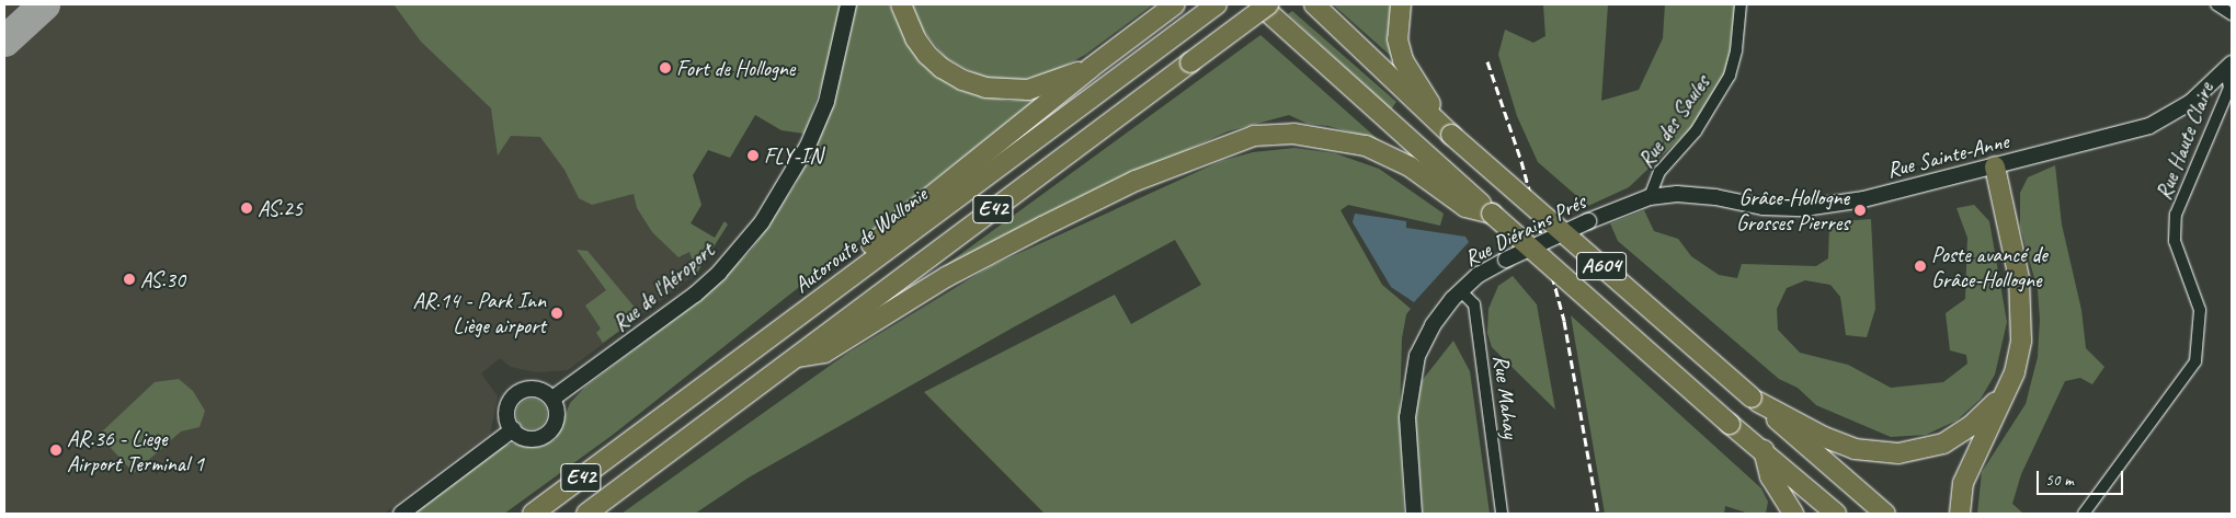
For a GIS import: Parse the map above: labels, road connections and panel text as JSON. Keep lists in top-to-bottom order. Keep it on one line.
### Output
{"streets":{"highway":["E42","Autoroute de Wallonie","A604"],"main road":["Rue Sainte-Anne","Rue Diérains Prés","Rue de l'Aéroport"],"street":["Rue des Saules","Rue Haute Claire","Rue Mahay"]},"crossings":[["Rue des Saules","Rue Sainte-Anne"],["Rue des Saules","Rue Diérains Prés"],["Rue Haute Claire","Rue Sainte-Anne"],["Rue Sainte-Anne","Rue Diérains Prés"],["Rue Diérains Prés","Rue Mahay"]],"places":["Fort de Hollogne","FLY-IN","AS.25","Grâce-Hollogne Grosses Pierres","Poste avancé de Grâce-Hollogne","AS.30","AR.14 - Park Inn Liège airport","AR.36 - Liege Airport Terminal 1"],"scale_bar":"50 m"}
